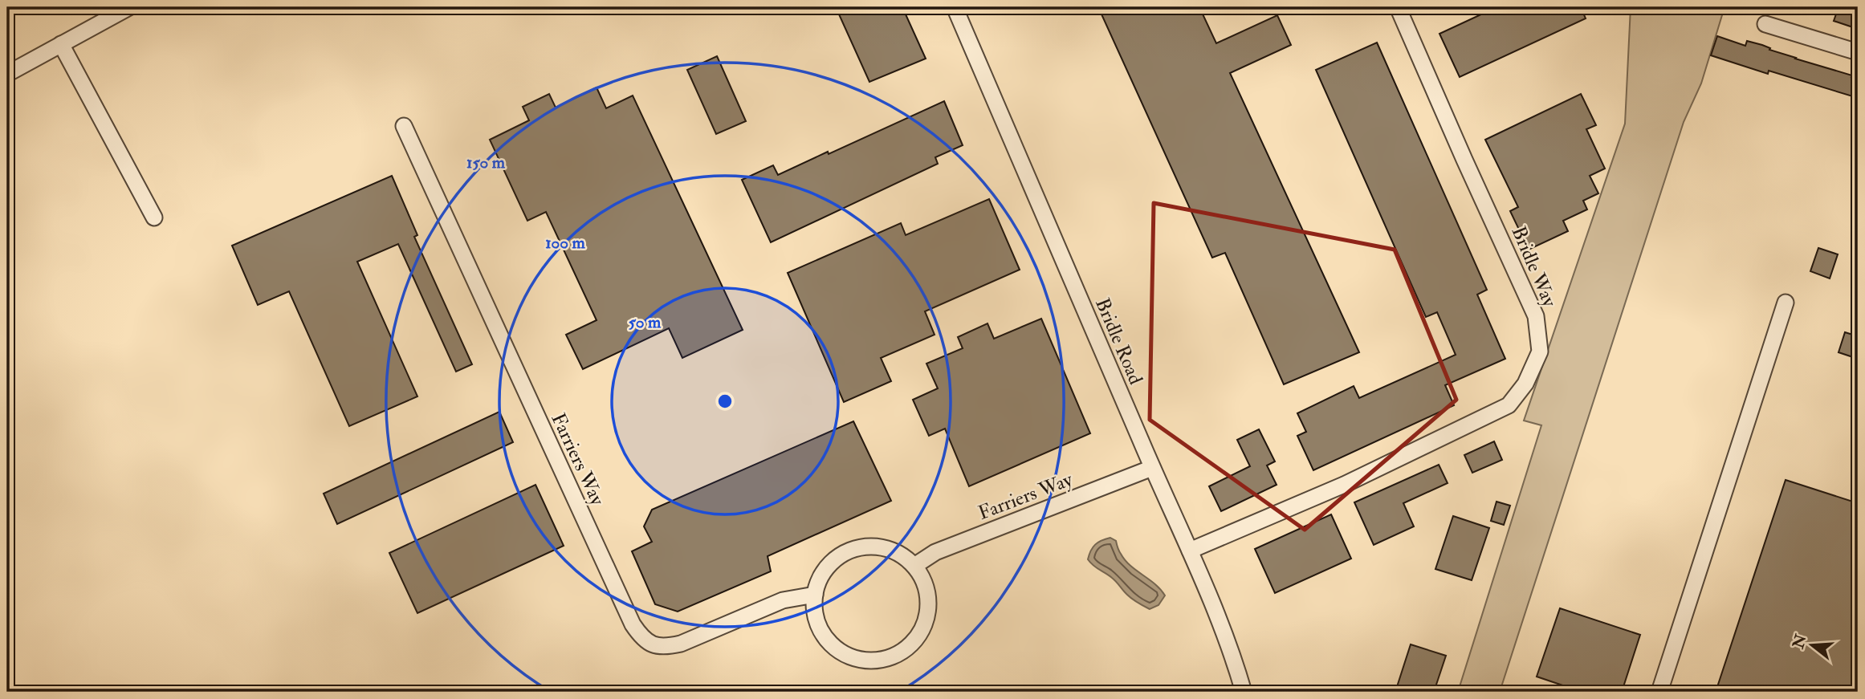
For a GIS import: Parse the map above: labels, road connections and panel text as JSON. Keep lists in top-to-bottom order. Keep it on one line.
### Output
{"streets":{"street":["Bridle Way","Bridle Road","Farriers Way"]},"crossings":[["Bridle Way","Bridle Road"],["Bridle Road","Farriers Way"]],"north":"left","rings":["150 m","100 m","50 m"]}
